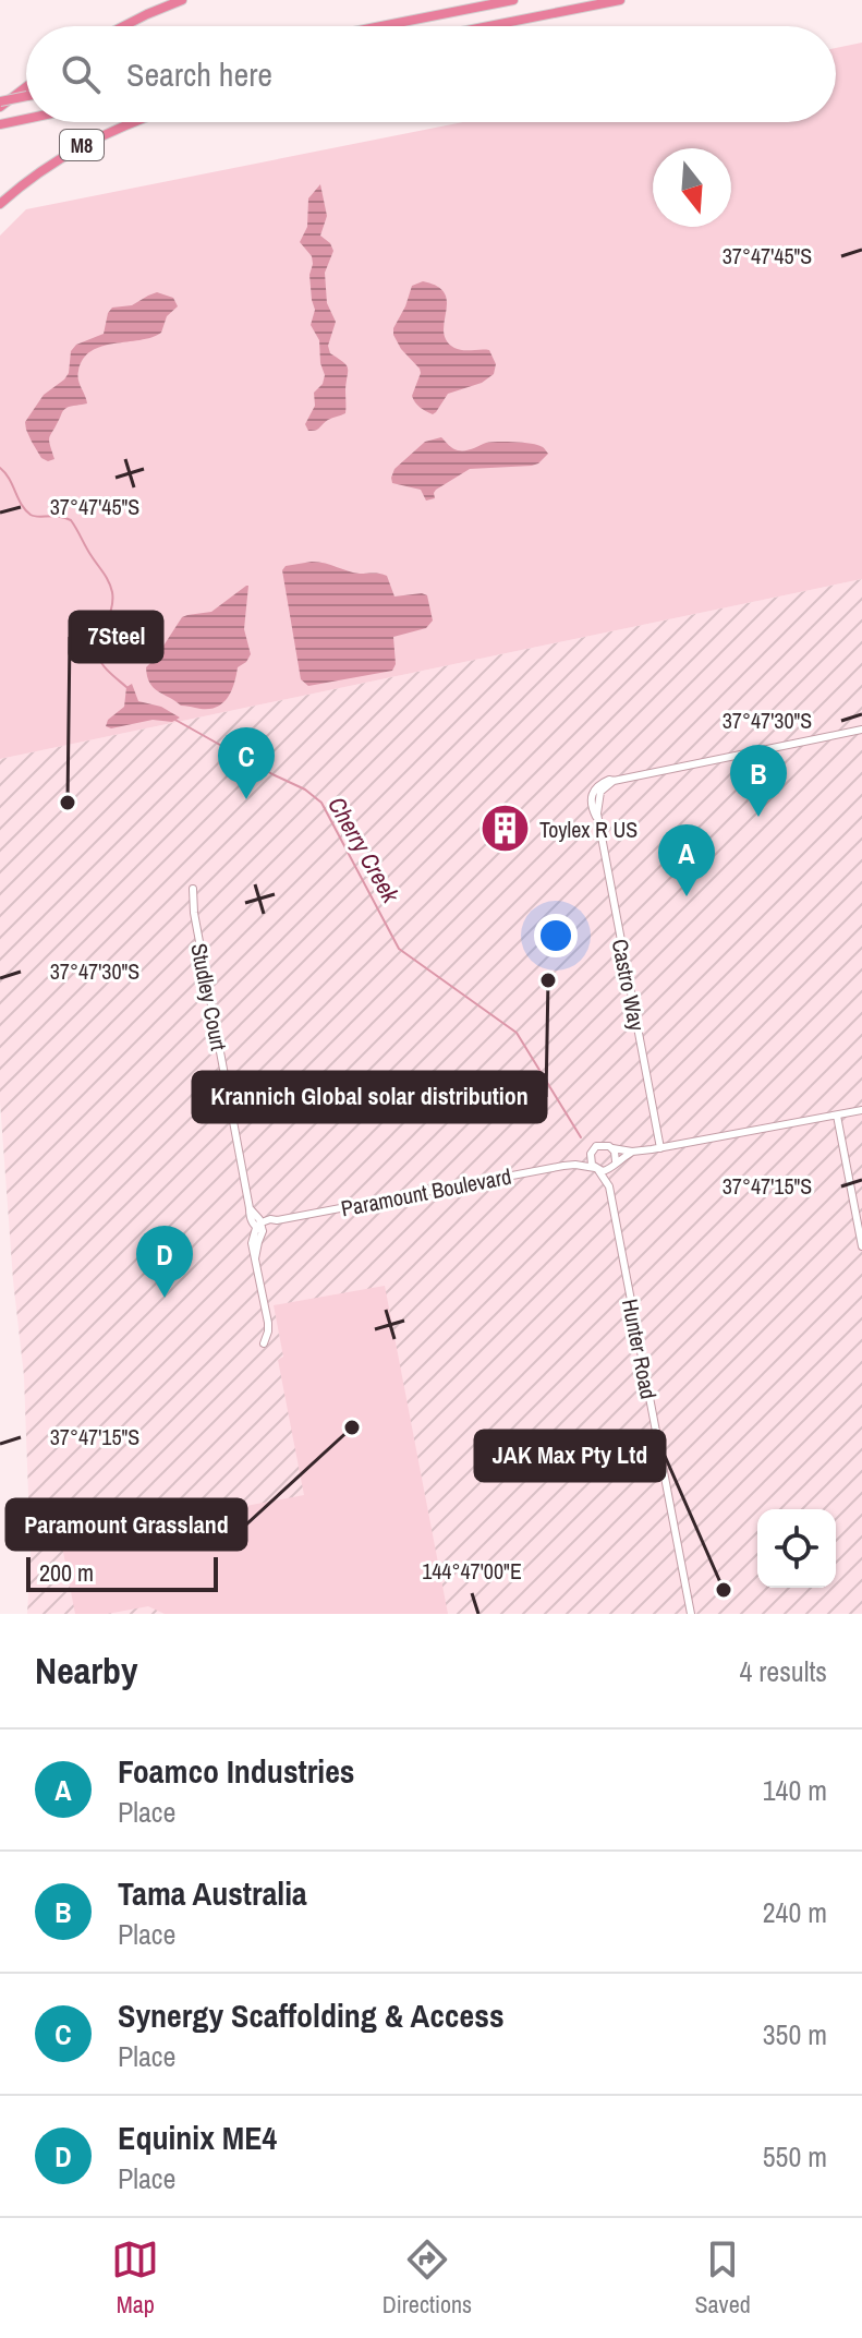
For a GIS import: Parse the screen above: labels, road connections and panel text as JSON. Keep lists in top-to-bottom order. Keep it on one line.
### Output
{"streets":{"highway":["M8"],"street":["Castro Way","Studley Court","Paramount Boulevard","Hunter Road"]},"crossings":[["Studley Court","Paramount Boulevard"],["Paramount Boulevard","Hunter Road"]],"water":["Cherry Creek"],"places":{"other":["7Steel","Krannich Global solar distribution","Paramount Grassland","JAK Max Pty Ltd"],"building":["Toylex R US"]},"scale_bar":"200 m","north":"bottom","page":{"search":"Search here","pins":["C","B","A","D"],"scale":"200 m","heading":["Nearby","4 results"],"list":[{"mark":"A","name":"Foamco Industries","note":"Place","value":"140 m"},{"mark":"B","name":"Tama Australia","note":"Place","value":"240 m"},{"mark":"C","name":"Synergy Scaffolding & Access","note":"Place","value":"350 m"},{"mark":"D","name":"Equinix ME4","note":"Place","value":"550 m"}],"nav":["Map","Directions","Saved"]},"coordinates":["37°47'45\"S","37°47'30\"S","37°47'15\"S","144°47'00\"E"]}
